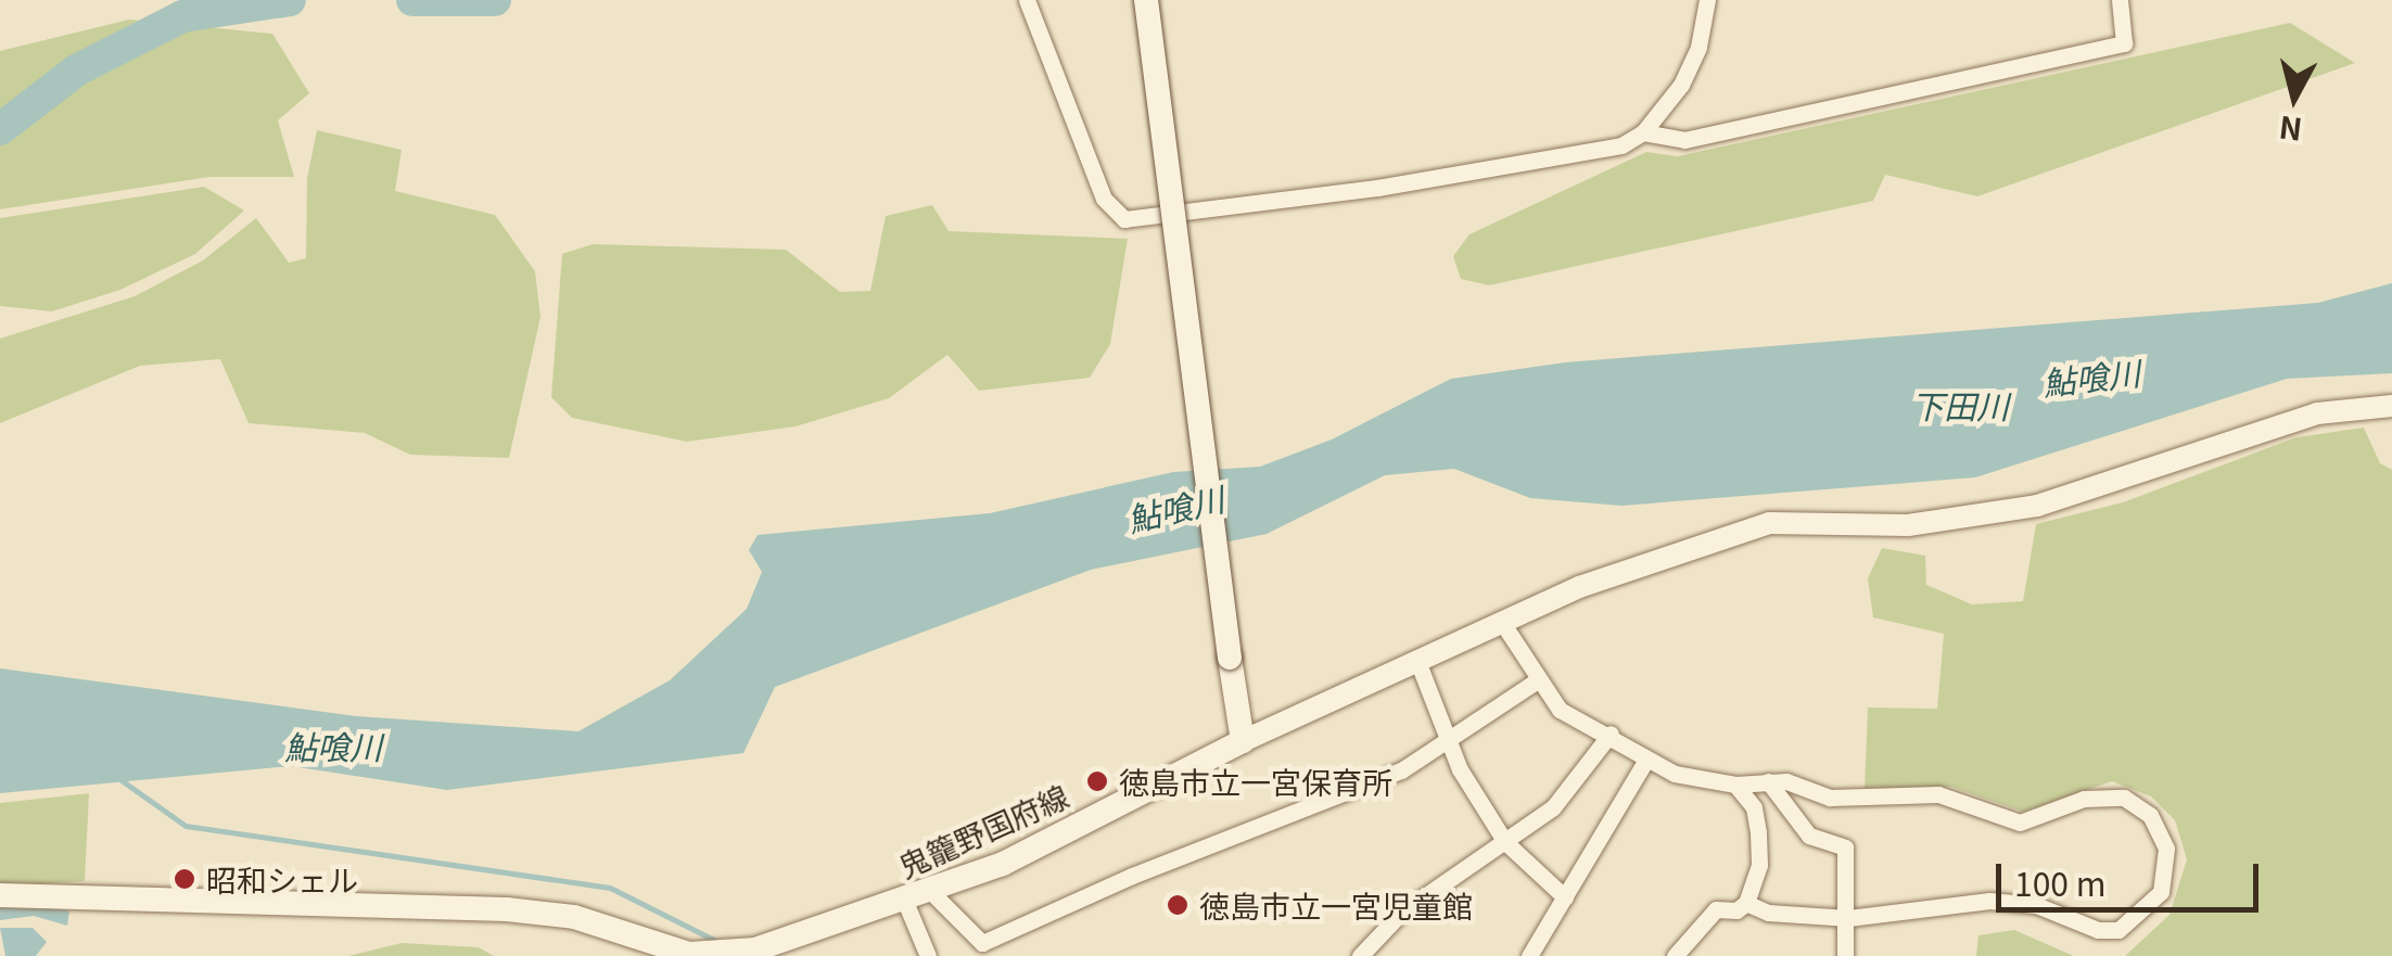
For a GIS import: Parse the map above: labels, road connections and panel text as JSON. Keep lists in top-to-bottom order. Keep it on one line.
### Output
{"streets":{"main road":["鬼籠野国府線"]},"water":["鮎喰川","下田川"],"places":["徳島市立一宮保育所","昭和シェル","徳島市立一宮児童館"],"scale_bar":"100 m","north":"bottom"}
